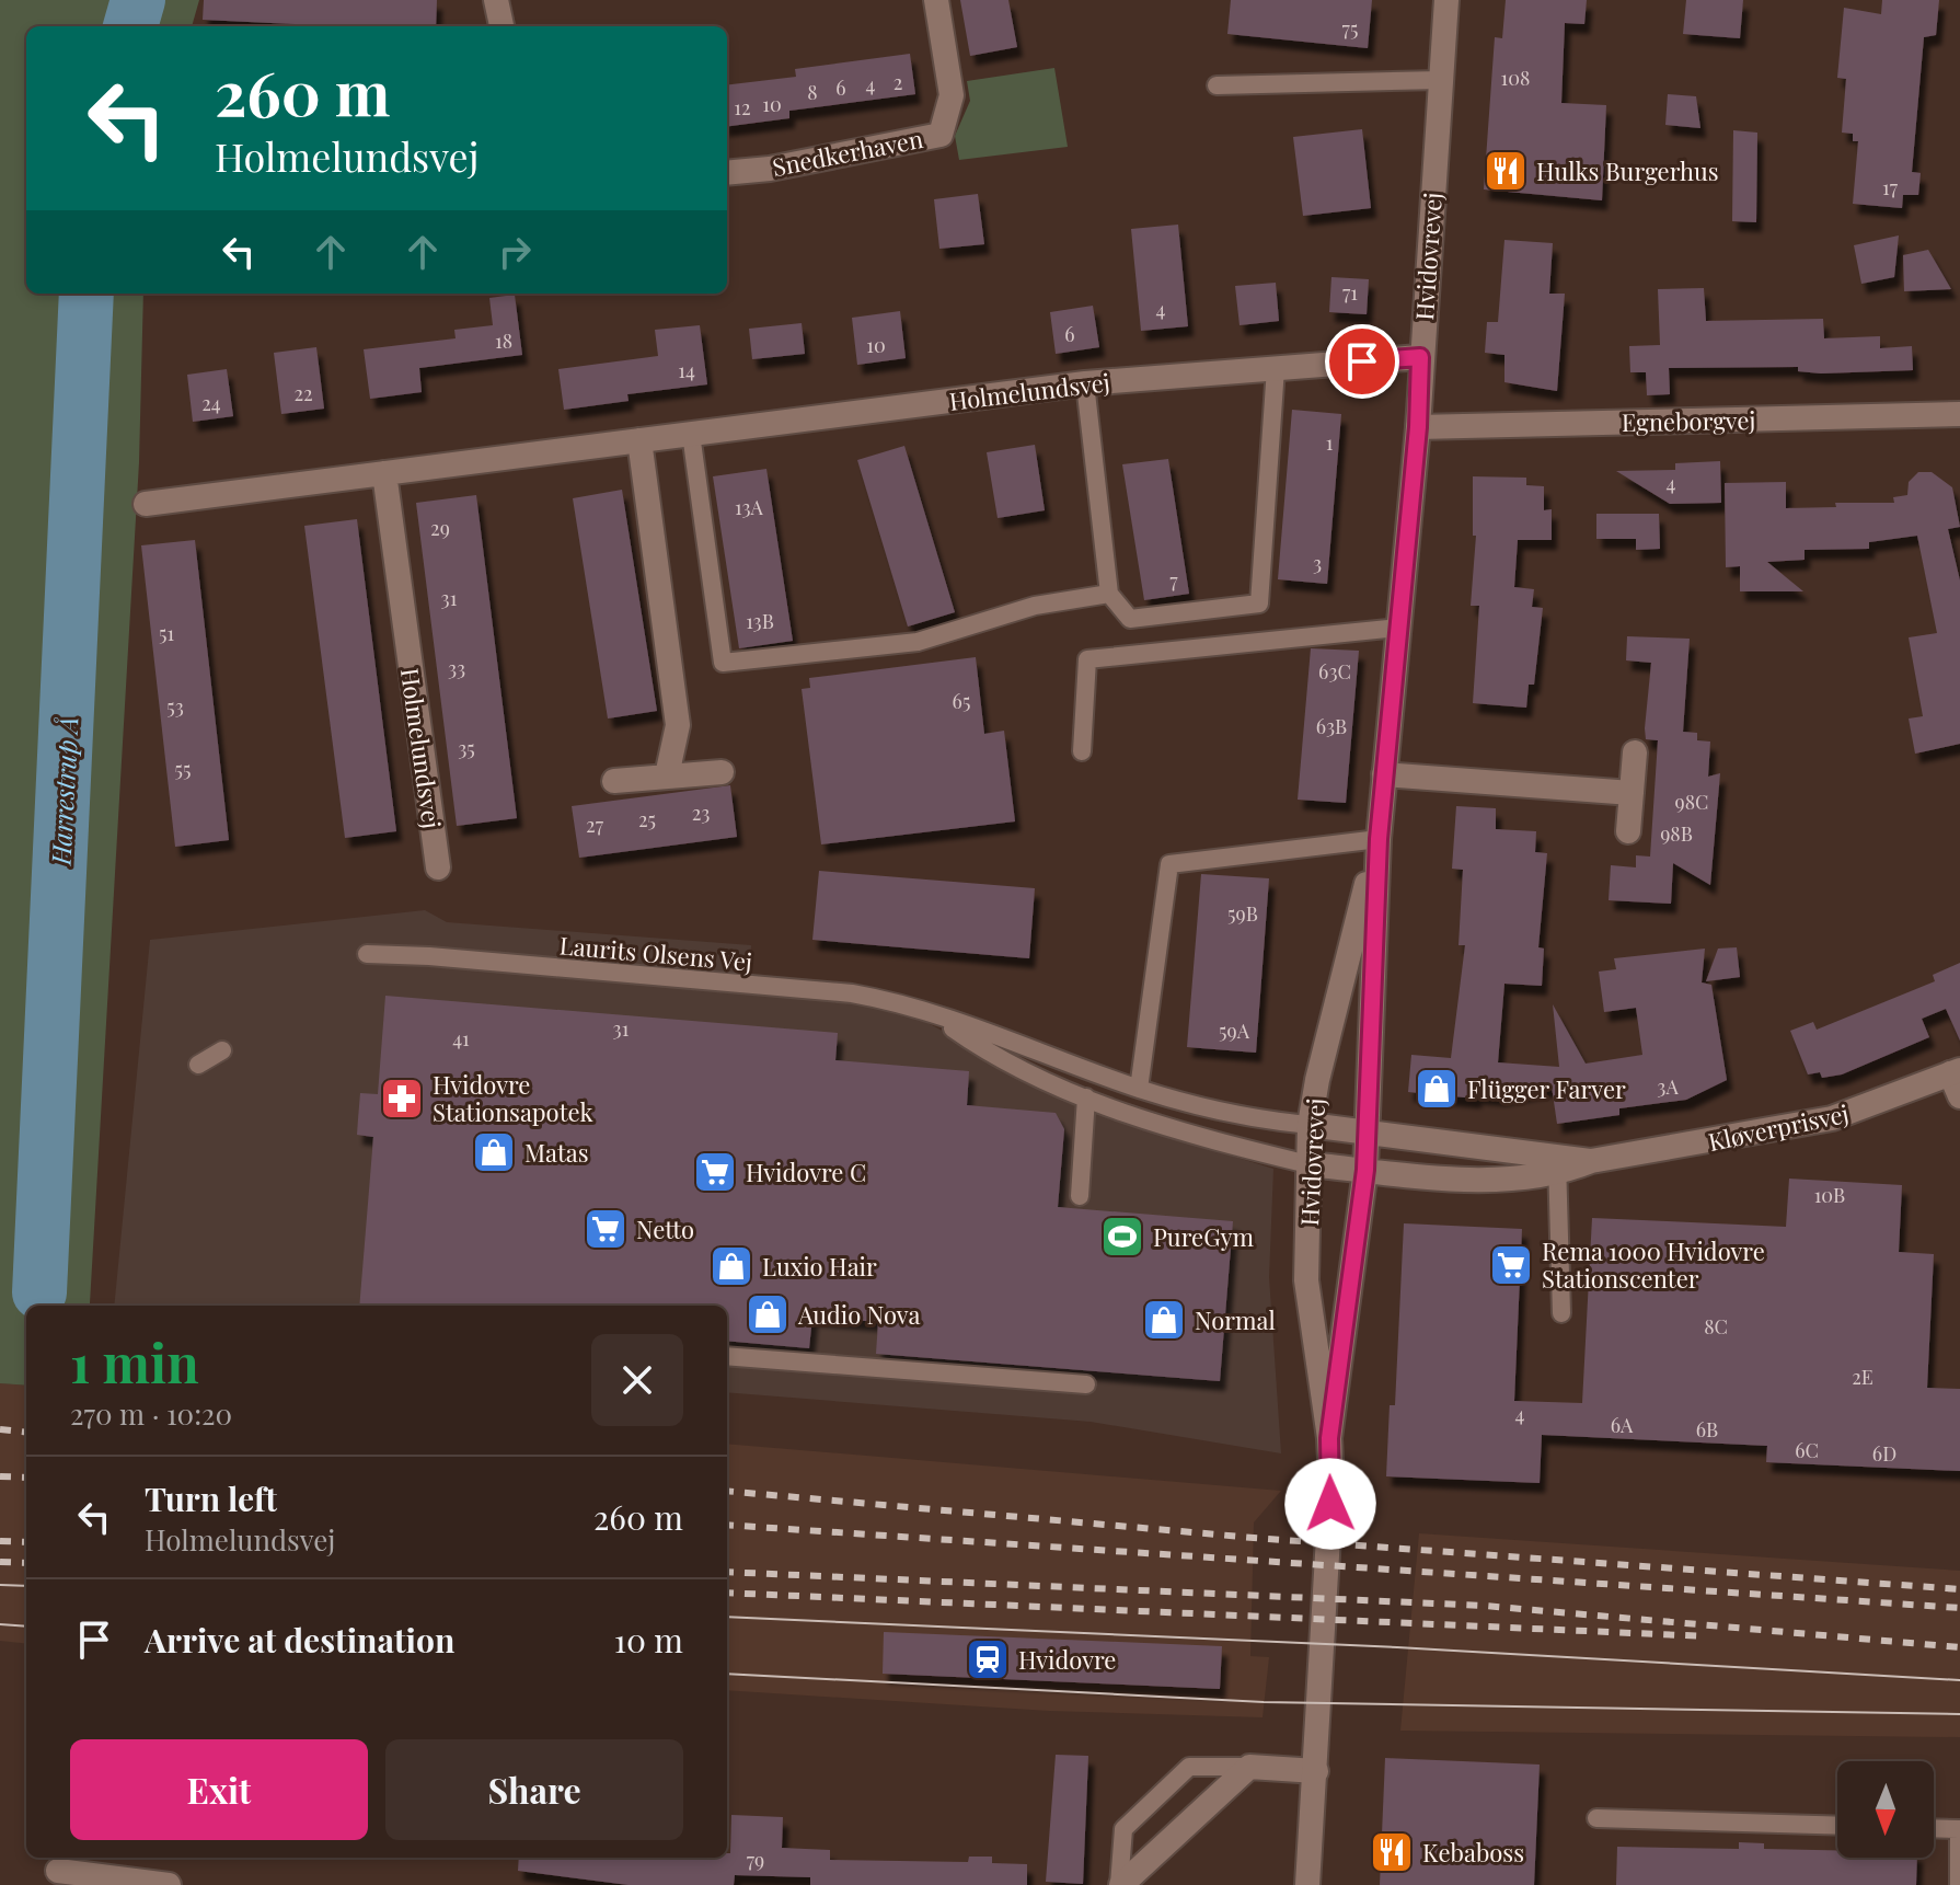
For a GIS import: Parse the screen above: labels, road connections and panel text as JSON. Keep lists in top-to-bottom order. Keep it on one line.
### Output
{"streets":{"street":["Snedkerhaven","Hvidovrevej","Holmelundsvej","Egneborgvej","Kløverprisvej"],"lane":["Laurits Olsens Vej"]},"crossings":[["Hvidovrevej","Holmelundsvej"],["Hvidovrevej","Egneborgvej"],["Hvidovrevej","Laurits Olsens Vej"],["Hvidovrevej","Kløverprisvej"],["Laurits Olsens Vej","Kløverprisvej"]],"water":["Harrestrup Å"],"places":{"restaurant":["Hulks Burgerhus","Kebaboss"],"shop":["Flügger Farver","Matas","Luxio Hair","Audio Nova","Normal"],"pharmacy":["Hvidovre Stationsapotek"],"supermarket":["Hvidovre C","Netto","Rema 1000 Hvidovre Stationscenter"],"sports":["PureGym"],"station":["Hvidovre"]},"house_numbers":["75","108","2","4","6","8","10","12","17","71","4","6","18","10","14","22","24","1","4","13A","29","3","7","31","13B","51","33","63C","65","53","63B","35","55","98C","23","25","27","98B","59B","31","59A","41","3A","10B","8C","2E","4","6A","6B","6C","6D","79"],"north":"bottom","page":{"turn":["260 m","Holmelundsvej"],"heading":["1 min","270 m · 10:20"],"list":[{"name":"Turn left","note":"Holmelundsvej","value":"260 m"},{"name":"Arrive at destination","value":"10 m"}],"buttons":["Exit","Share"]}}
